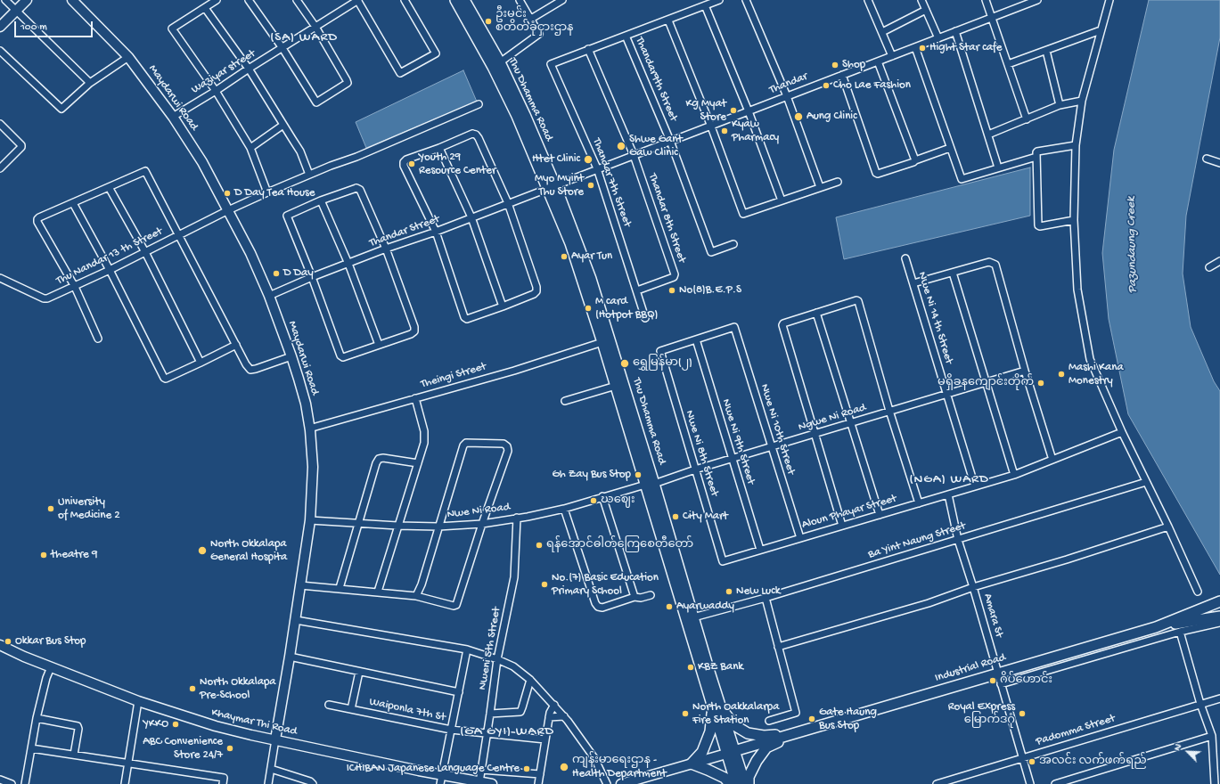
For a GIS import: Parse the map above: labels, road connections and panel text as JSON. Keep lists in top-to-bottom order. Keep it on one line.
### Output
{"streets":{"main road":["Thu Dhamma Road","Industrial Road"],"street":["Waziyar street","Thandar9th Street","Thandar","Maydarwi Road","Thandar 7th Street","Thandar 8th Street","Thandar Street","Thu Nandar 13 th Street","Nwe Ni 14 th Street","Theingi Street","Ngwe Ni Road","Nwe Ni 10th Street","Nwe Ni 9th Street","Nwe Ni 8th Street","Nwe Ni Road","Aloun Phayar Street","Ba Yint Naung Street","Amara St","Nweni 5th Street","Waiponla 7th St","Khaymar Thi Road","Padomma Street"]},"crossings":[["Waziyar street","Maydarwi Road"],["Thandar9th Street","Thandar"],["Thandar","Thu Dhamma Road"],["Thandar","Thandar 7th Street"],["Thandar","Thandar 8th Street"],["Thandar","Thandar Street"],["Maydarwi Road","Thandar Street"],["Maydarwi Road","Thu Nandar 13 th Street"],["Maydarwi Road","Theingi Street"],["Maydarwi Road","Nwe Ni Road"],["Maydarwi Road","Khaymar Thi Road"],["Thu Dhamma Road","Thandar Street"],["Thu Dhamma Road","Theingi Street"],["Thu Dhamma Road","Ngwe Ni Road"],["Thu Dhamma Road","Nwe Ni Road"],["Thu Dhamma Road","Ba Yint Naung Street"],["Thu Dhamma Road","Industrial Road"],["Thandar 7th Street","Thandar 8th Street"],["Nwe Ni 14 th Street","Ngwe Ni Road"],["Nwe Ni 14 th Street","Aloun Phayar Street"],["Ngwe Ni Road","Nwe Ni 10th Street"],["Ngwe Ni Road","Nwe Ni 9th Street"],["Ngwe Ni Road","Nwe Ni 8th Street"],["Ngwe Ni Road","Nwe Ni Road"],["Nwe Ni 10th Street","Nwe Ni 9th Street"],["Nwe Ni 10th Street","Nwe Ni 8th Street"],["Nwe Ni 10th Street","Aloun Phayar Street"],["Nwe Ni 9th Street","Nwe Ni 8th Street"],["Nwe Ni 9th Street","Aloun Phayar Street"],["Nwe Ni 8th Street","Aloun Phayar Street"],["Nwe Ni Road","Nweni 5th Street"],["Aloun Phayar Street","Amara St"],["Ba Yint Naung Street","Amara St"],["Amara St","Industrial Road"],["Amara St","Padomma Street"],["Nweni 5th Street","Waiponla 7th St"],["Nweni 5th Street","Khaymar Thi Road"]],"districts":["(SA) WARD","(NGA) WARD","(GA GYI) WARD"],"water":["Pazundaung Creek"],"places":["ဦးမင်း စတိတ်ခုံငှားဌာန","Hight Star cafe","Shop","Cho Lae Fashion","Kg Myat Store","Aung Clinic","Kyaw Pharmacy","Shwe Gant Gaw Clinic","Htet Clinic","Youth 29 Resource Center","Myo Myint Thu Store","D Day Tea House","Ayar Tun","D Day","No(8)B.E.P.S","M card (Hotpot BBQ)","ရွှေမြန်မာ(၂)","Mashi Kana Monestry","မရှိခနကျောင်းတိုက်","Gh Zay Bus Stop","ဃဈေး","University of Medicine 2","City Mart","ရန်အောင်ဓါတ်ကြေစေတီတော်","North Okkalapa General Hospita","theatre 9","No.(7) Basic Education Primary School","New Luck","Ayarwaddy","Okkar Bus Stop","KBZ Bank","ဂိပ်ဟောင်း","North Okkalapa Pre-School","North Oakkalarpa Fire Station","Royal Express မြောက်ဒဂုံ","Gate Haung Bus Stop","YKKO","ABC Convenience Store 24/7","အလင်း လက်ဖက်ရည်","ကျန်းမာရေးဌာန - Health Department","ICHIBAN Japanese Language Centre"],"scale_bar":"100 m","north":"top left"}
